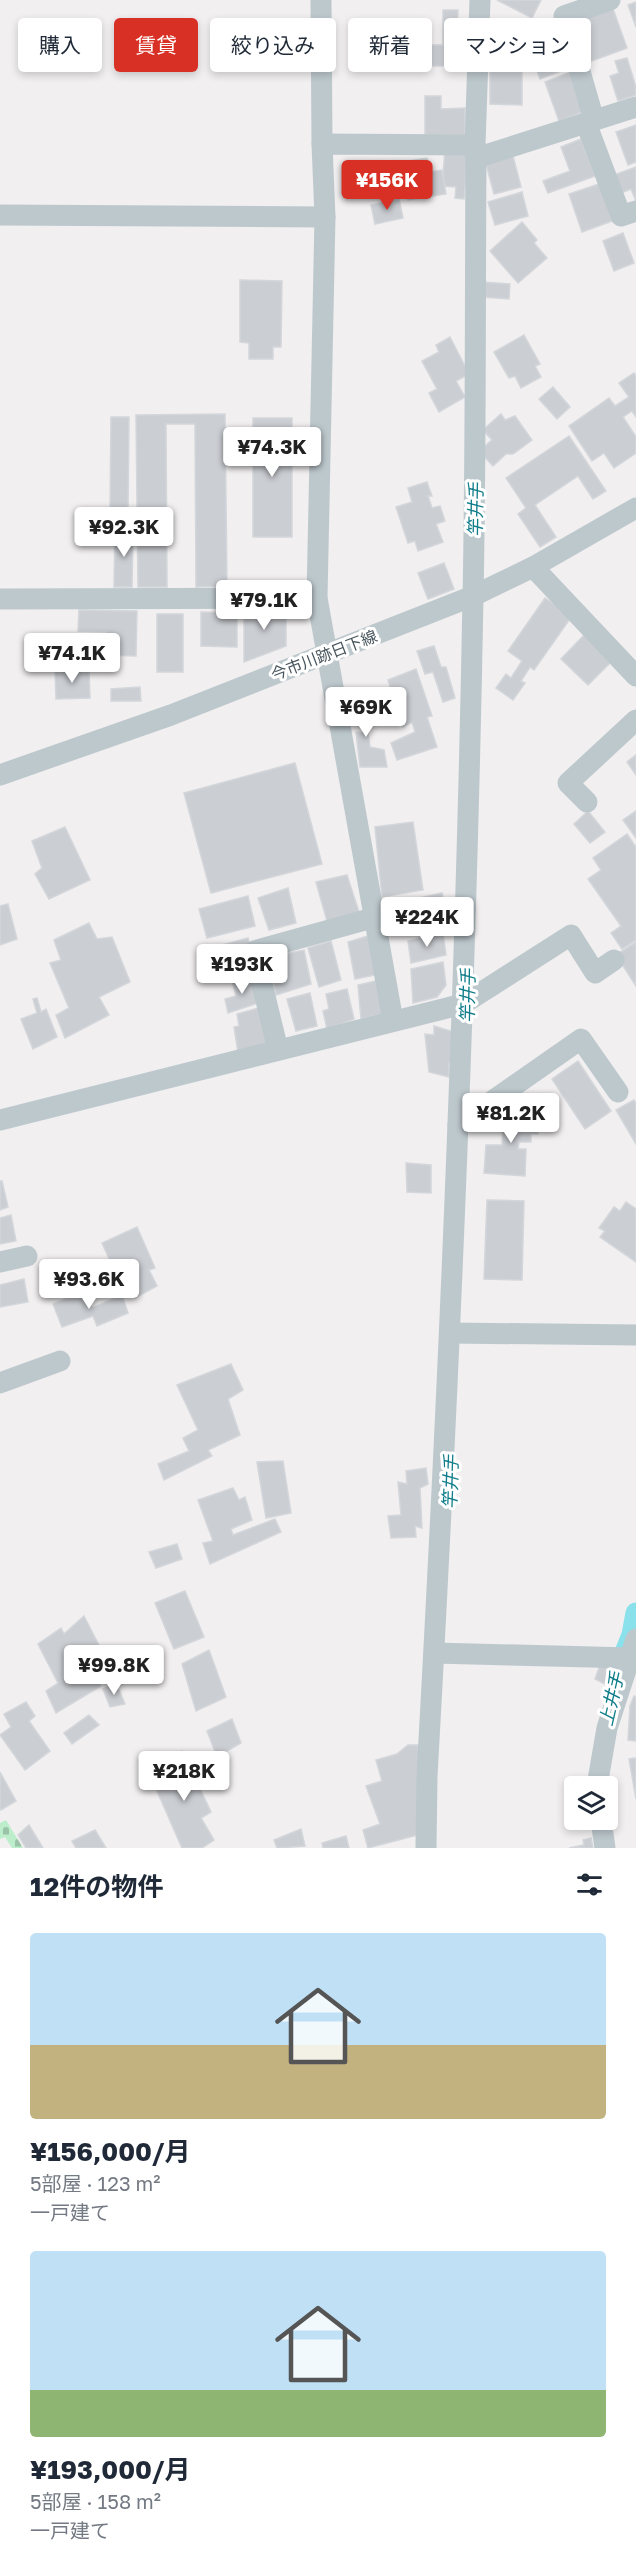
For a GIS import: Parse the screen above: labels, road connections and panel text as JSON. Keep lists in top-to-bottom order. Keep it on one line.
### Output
{"streets":{"street":["今市川跡日下線"]},"water":["竿井手","上井手"],"page":{"chip":["購入","賃貸","絞り込み","新着","マンション"],"price":["¥156K","¥74.3K","¥92.3K","¥79.1K","¥74.1K","¥69K","¥224K","¥193K","¥81.2K","¥93.6K","¥99.8K","¥218K"],"heading":"12件の物件","list":[{"name":"¥156,000/月","note":"5部屋 · 123 m² · 一戸建て"},{"name":"¥193,000/月","note":"5部屋 · 158 m² · 一戸建て"}]}}
